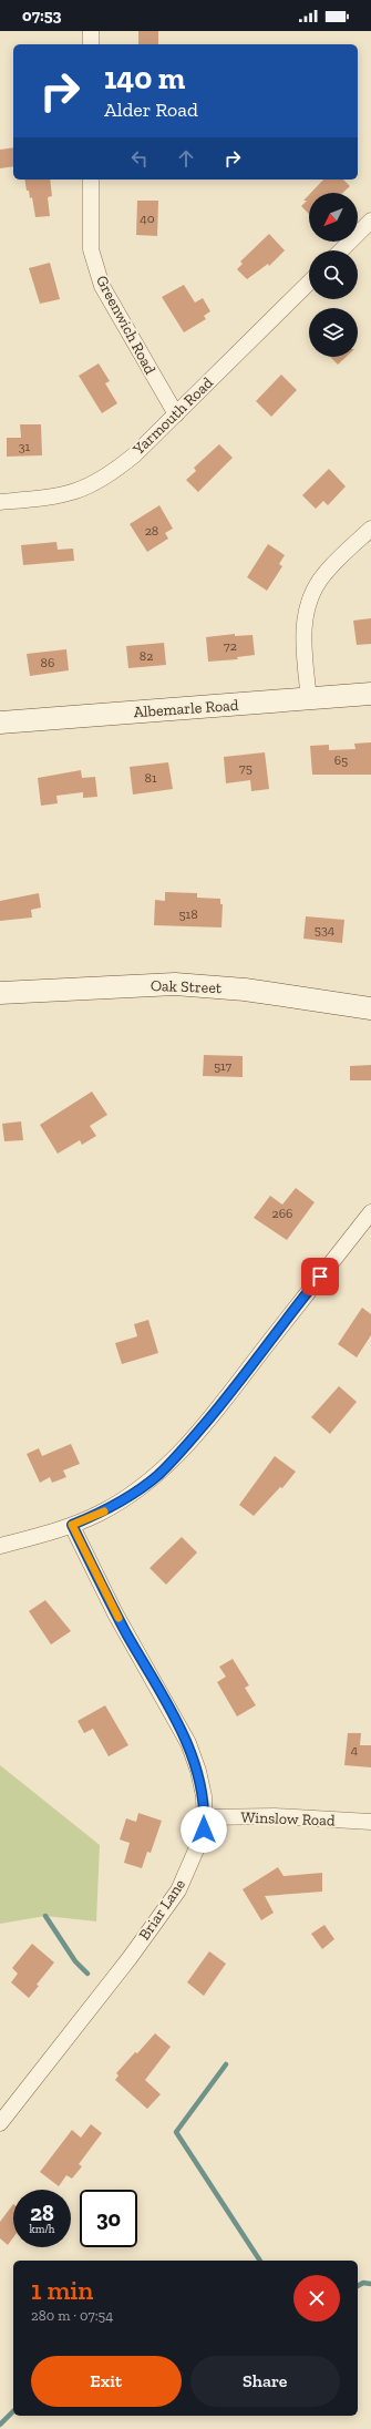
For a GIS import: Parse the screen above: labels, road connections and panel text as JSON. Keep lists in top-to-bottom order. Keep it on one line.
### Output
{"streets":{"street":["Greenwich Road","Yarmouth Road","Albemarle Road","Oak Street","Winslow Road","Briar Lane"]},"crossings":[["Greenwich Road","Yarmouth Road"],["Winslow Road","Briar Lane"]],"house_numbers":["40","31","28","72","82","86","65","75","81","518","534","517","266","4"],"north":"bottom left","page":{"status":"07:53","turn":["140 m","Alder Road"],"speed":"28 km/h","limit":"30","heading":["1 min","280 m · 07:54"],"buttons":["Exit","Share"]}}
